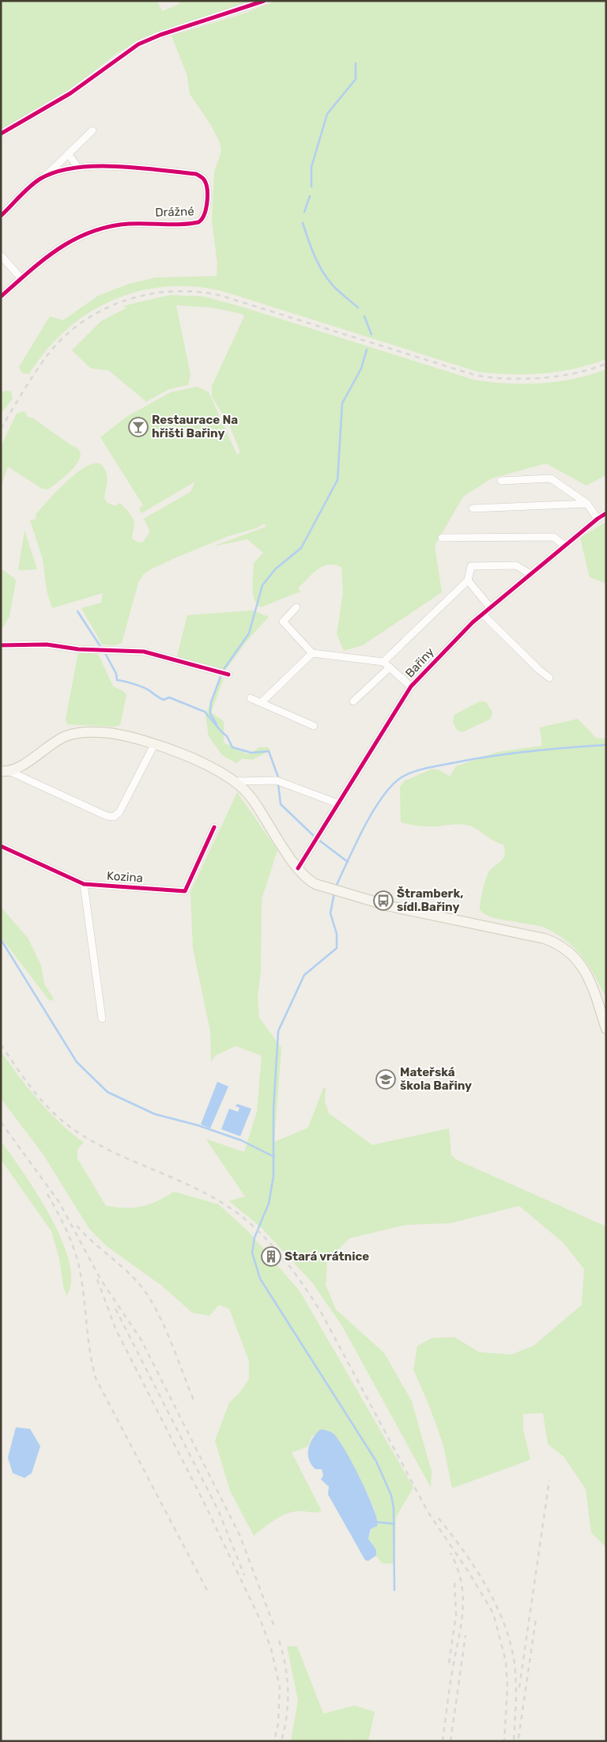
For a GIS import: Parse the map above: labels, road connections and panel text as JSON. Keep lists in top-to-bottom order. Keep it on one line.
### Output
{"streets":{"street":["Drážné","Bařiny","Kozina"]},"places":{"bar":["Restaurace Na hřišti Bařiny"],"bus stop":["Štramberk, sídl.Bařiny"],"school or university":["Mateřská škola Bařiny"],"building":["Stará vrátnice"]}}
